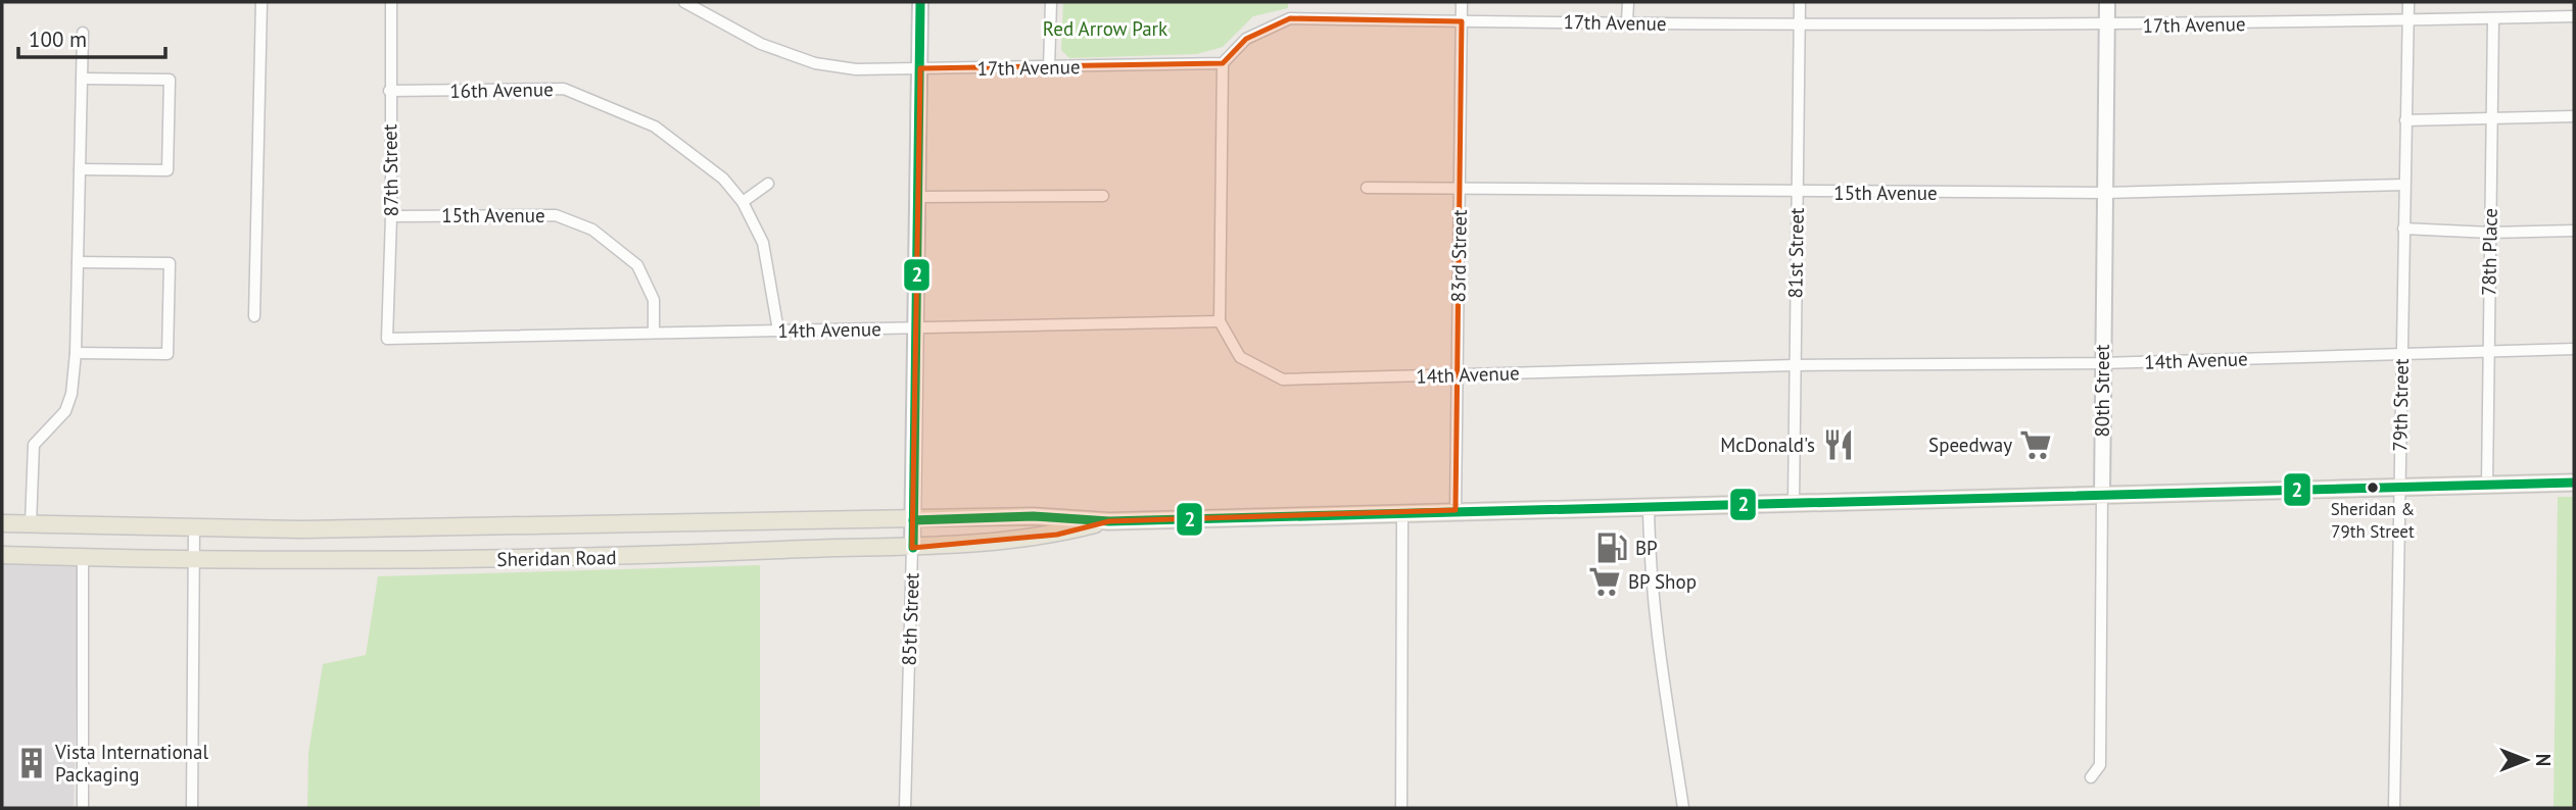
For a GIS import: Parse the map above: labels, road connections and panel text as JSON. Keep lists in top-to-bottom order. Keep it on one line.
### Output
{"streets":{"main road":["Sheridan Road"],"street":["17th Avenue","16th Avenue","87th Street","15th Avenue","78th Place","81st Street","83rd Street","14th Avenue","80th Street","79th Street","85th Street"]},"crossings":[["17th Avenue","78th Place"],["17th Avenue","81st Street"],["17th Avenue","83rd Street"],["17th Avenue","80th Street"],["17th Avenue","79th Street"],["17th Avenue","85th Street"],["16th Avenue","87th Street"],["16th Avenue","14th Avenue"],["87th Street","15th Avenue"],["87th Street","14th Avenue"],["15th Avenue","81st Street"],["15th Avenue","83rd Street"],["15th Avenue","14th Avenue"],["15th Avenue","80th Street"],["15th Avenue","79th Street"],["78th Place","14th Avenue"],["78th Place","Sheridan Road"],["81st Street","14th Avenue"],["81st Street","Sheridan Road"],["83rd Street","14th Avenue"],["83rd Street","Sheridan Road"],["14th Avenue","80th Street"],["14th Avenue","79th Street"],["14th Avenue","85th Street"],["80th Street","Sheridan Road"],["79th Street","Sheridan Road"],["Sheridan Road","85th Street"]],"parks":["Red Arrow Park"],"places":{"restaurant":["McDonald's"],"supermarket":["Speedway","BP Shop"],"other":["Sheridan & 79th Street"],"fuel station":["BP"],"building":["Vista International Packaging"]},"lines":["transit line 2"],"scale_bar":"100 m","north":"right"}
